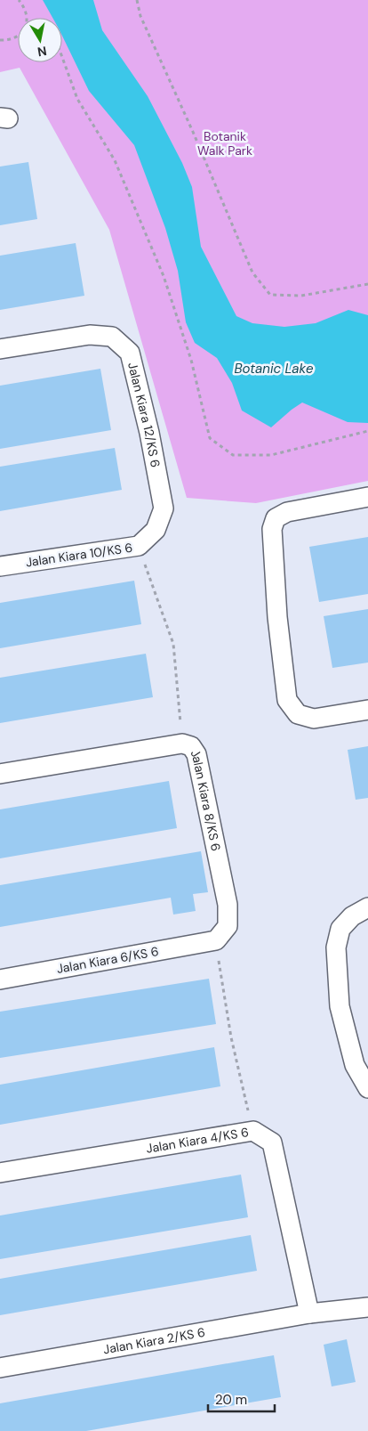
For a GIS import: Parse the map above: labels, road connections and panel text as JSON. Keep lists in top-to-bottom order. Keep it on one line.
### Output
{"streets":{"street":["Jalan Kiara 12/KS 6","Jalan Kiara 10/KS 6","Jalan Kiara 8/KS 6","Jalan Kiara 6/KS 6","Jalan Kiara 4/KS 6","Jalan Kiara 2/KS 6"]},"crossings":[["Jalan Kiara 12/KS 6","Jalan Kiara 10/KS 6"],["Jalan Kiara 8/KS 6","Jalan Kiara 6/KS 6"],["Jalan Kiara 4/KS 6","Jalan Kiara 2/KS 6"]],"water":["Botanic Lake"],"parks":["Botanik Walk Park"],"scale_bar":"20 m","north":"bottom"}
